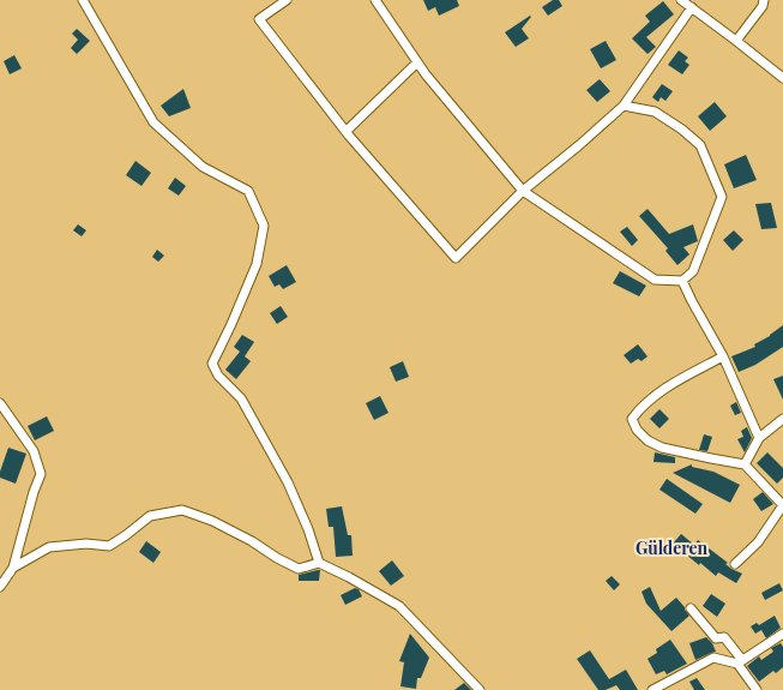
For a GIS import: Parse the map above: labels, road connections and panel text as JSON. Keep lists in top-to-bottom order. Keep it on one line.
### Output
{"districts":["Gülderen"]}
